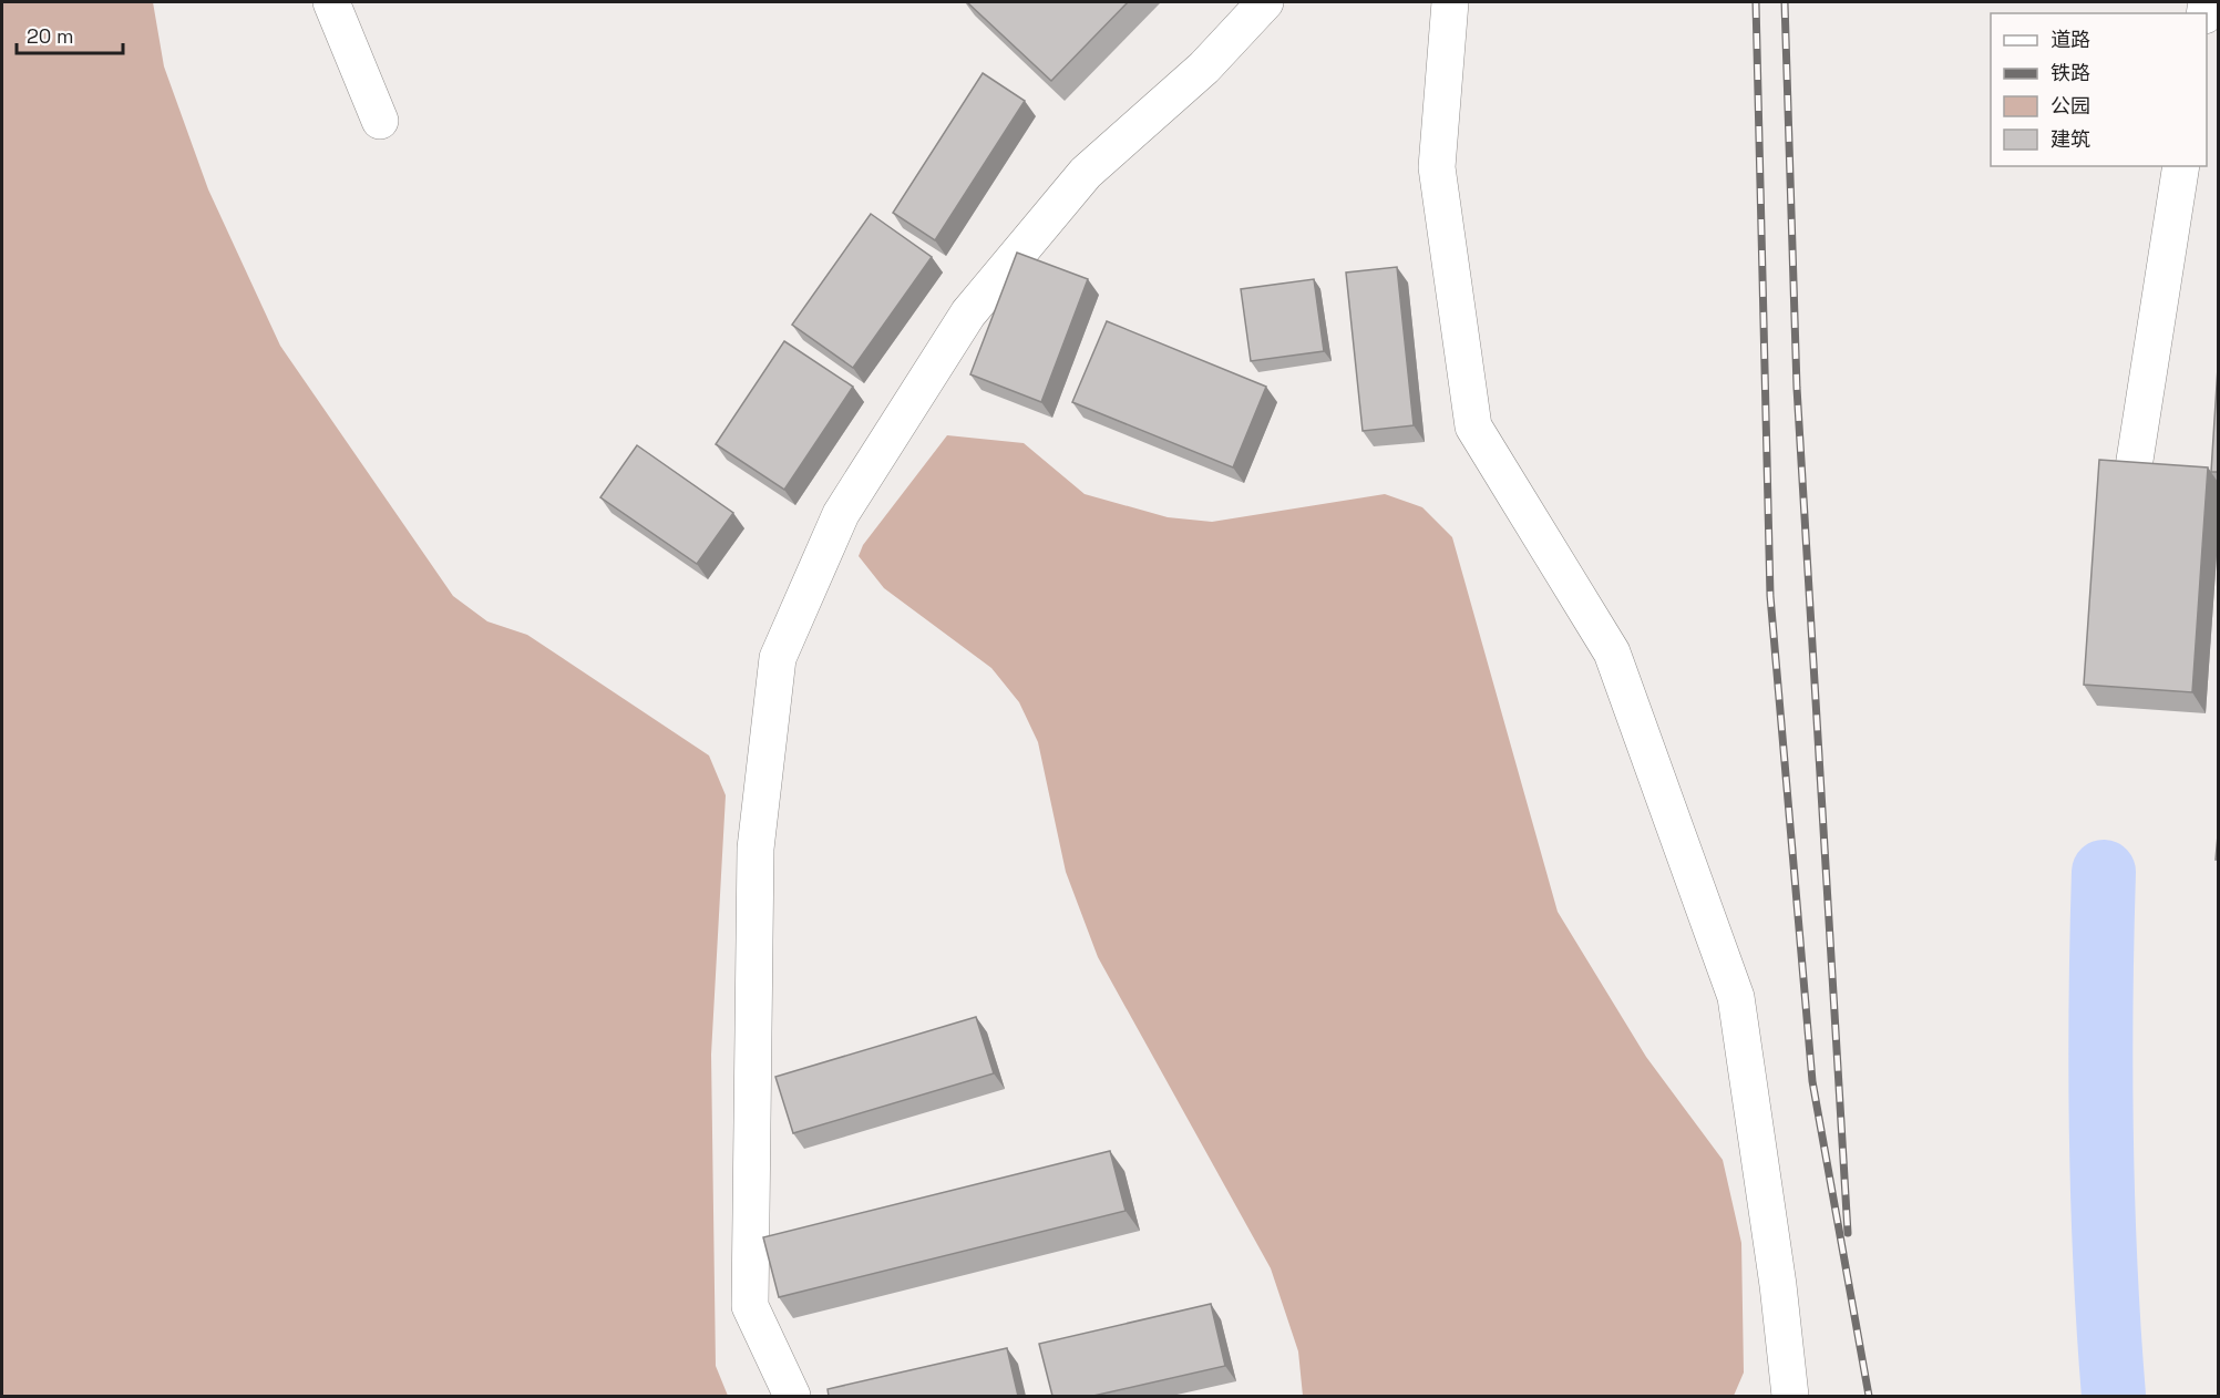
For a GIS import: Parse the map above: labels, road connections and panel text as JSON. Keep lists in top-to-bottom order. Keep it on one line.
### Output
{"legend":["道路","铁路","公园","建筑"],"scale_bar":"20 m"}
